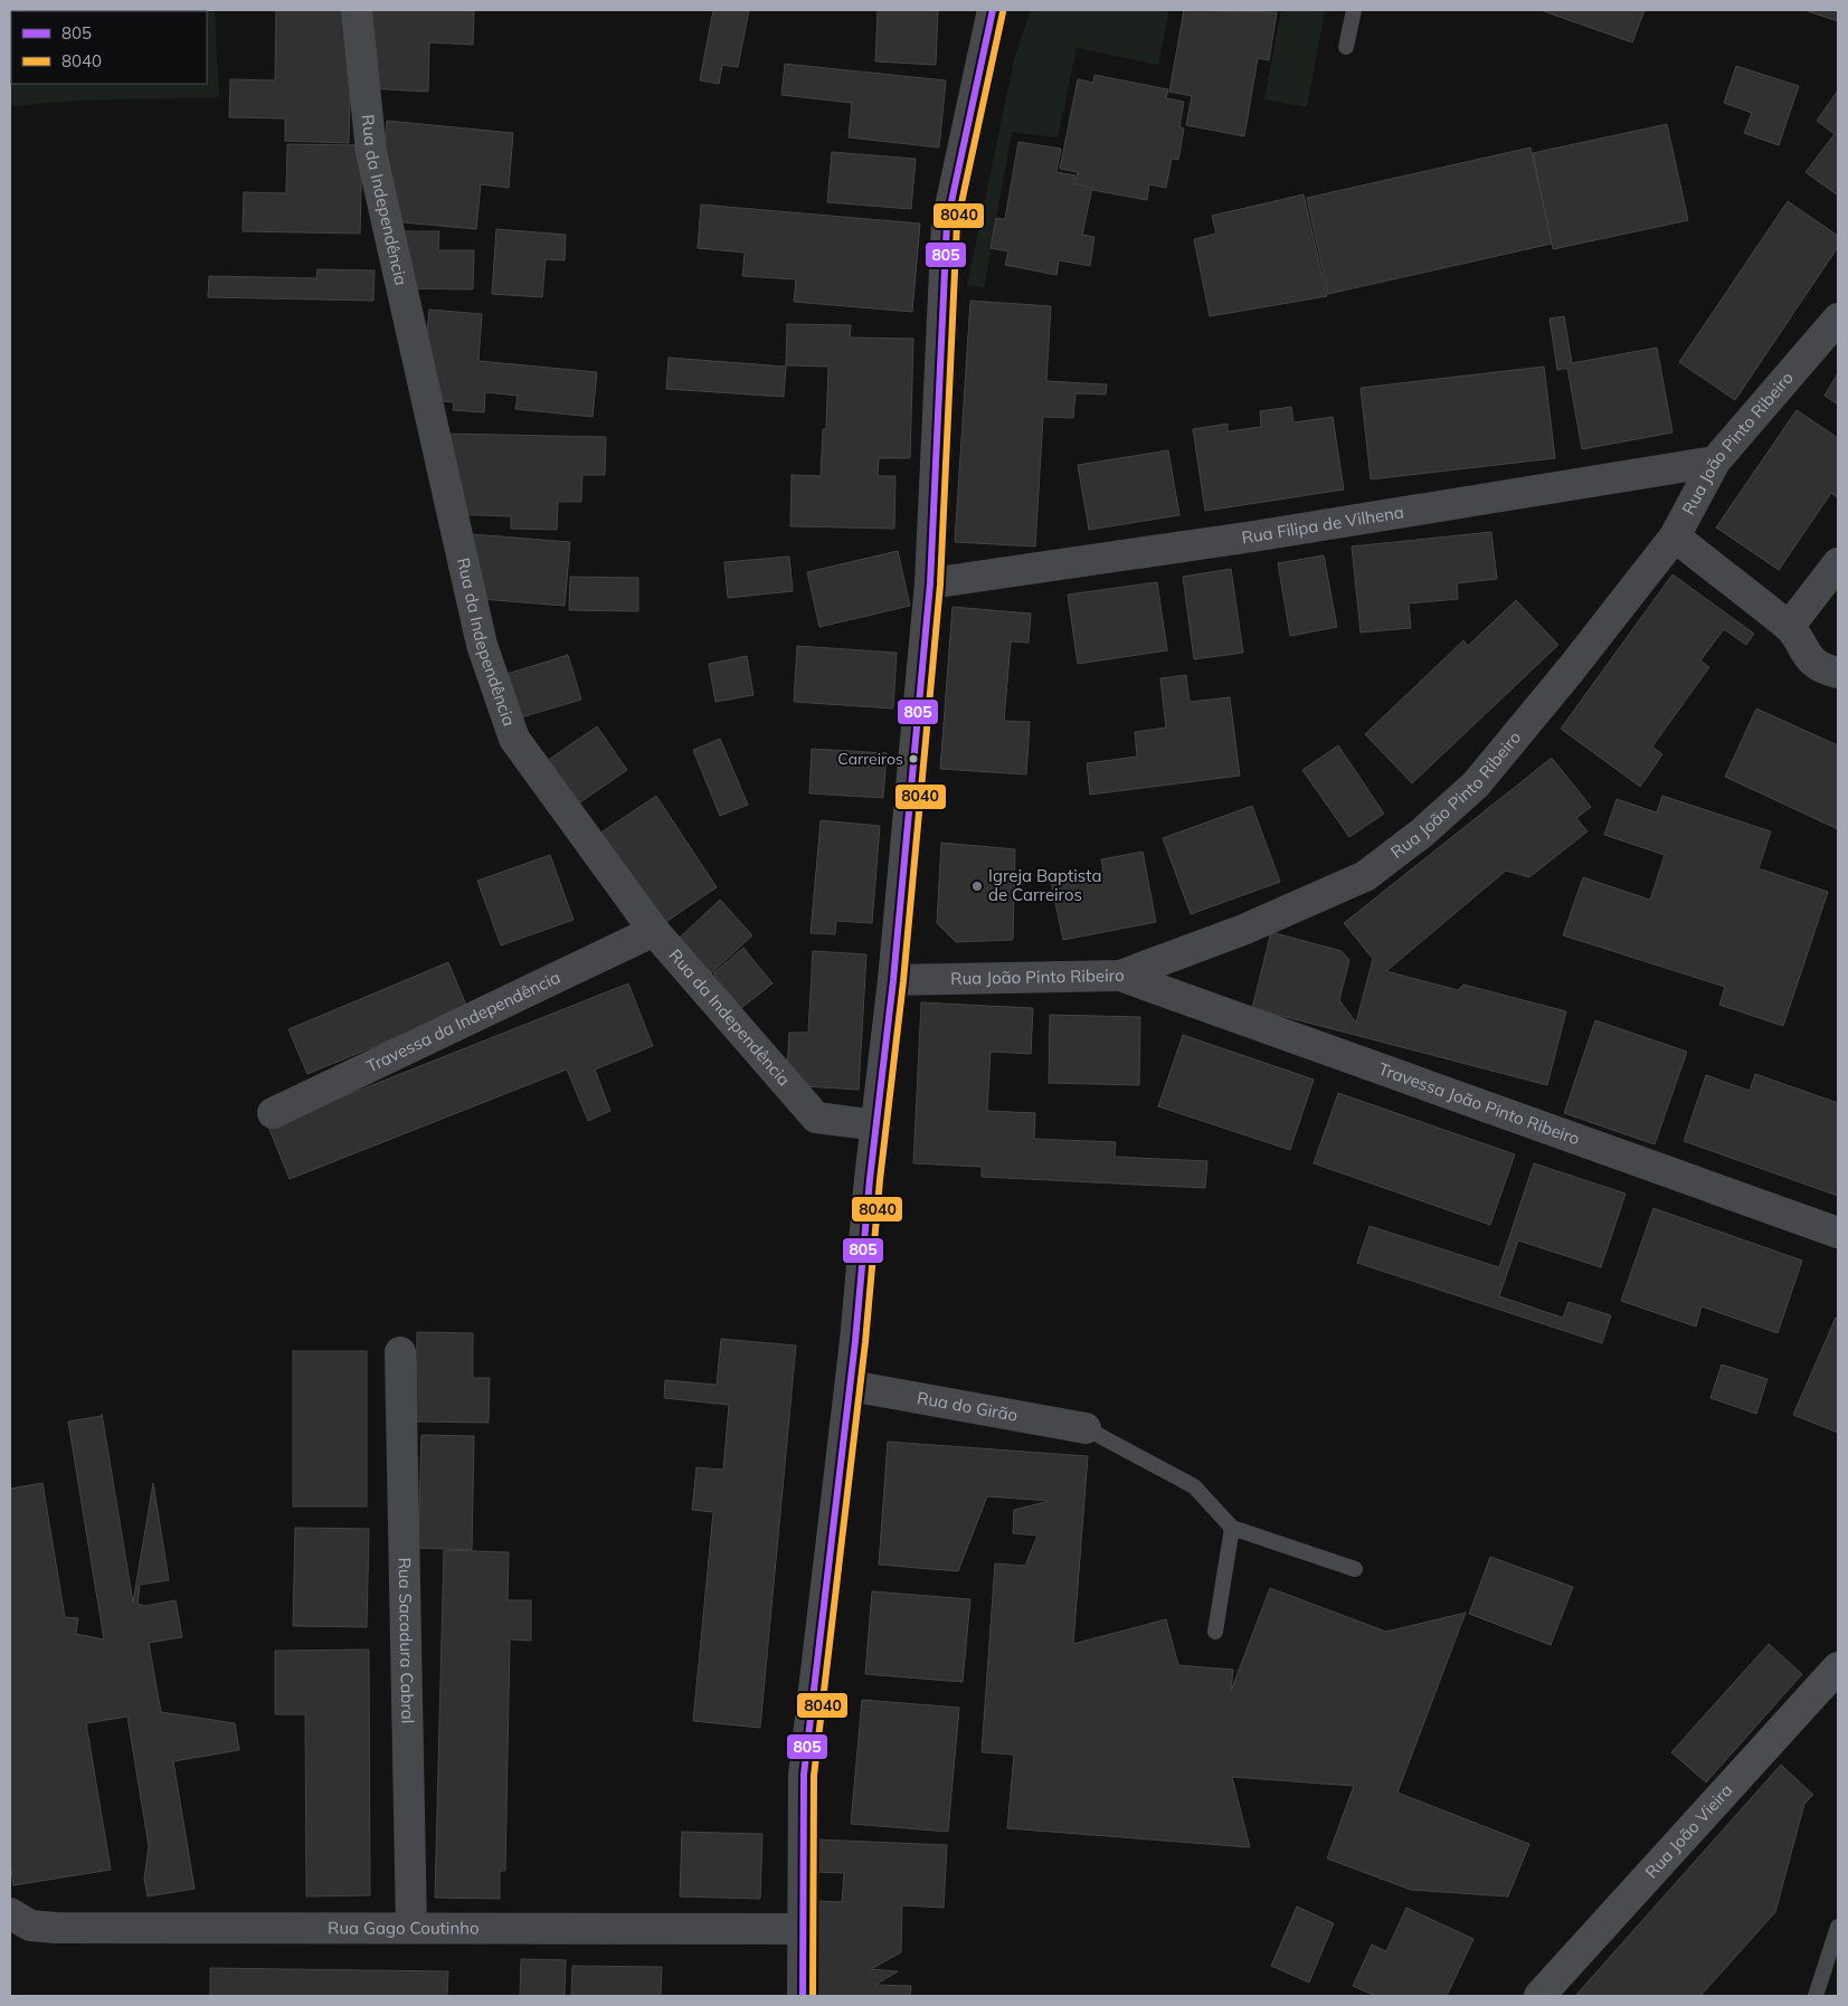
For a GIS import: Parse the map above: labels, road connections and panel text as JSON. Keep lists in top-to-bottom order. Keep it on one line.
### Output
{"streets":{"street":["Rua da Independência","Rua João Pinto Ribeiro","Rua Filipa de Vilhena","Travessa da Independência","Travessa João Pinto Ribeiro","Rua do Girão","Rua Sacadura Cabral","Rua João Vieira","Rua Gago Coutinho"]},"crossings":[["Rua da Independência","Travessa da Independência"],["Rua João Pinto Ribeiro","Rua Filipa de Vilhena"],["Rua João Pinto Ribeiro","Travessa João Pinto Ribeiro"],["Rua Sacadura Cabral","Rua Gago Coutinho"]],"places":["Carreiros","Igreja Baptista de Carreiros"],"lines":["transit line 805","transit line 8040"],"legend":["805","8040"]}
